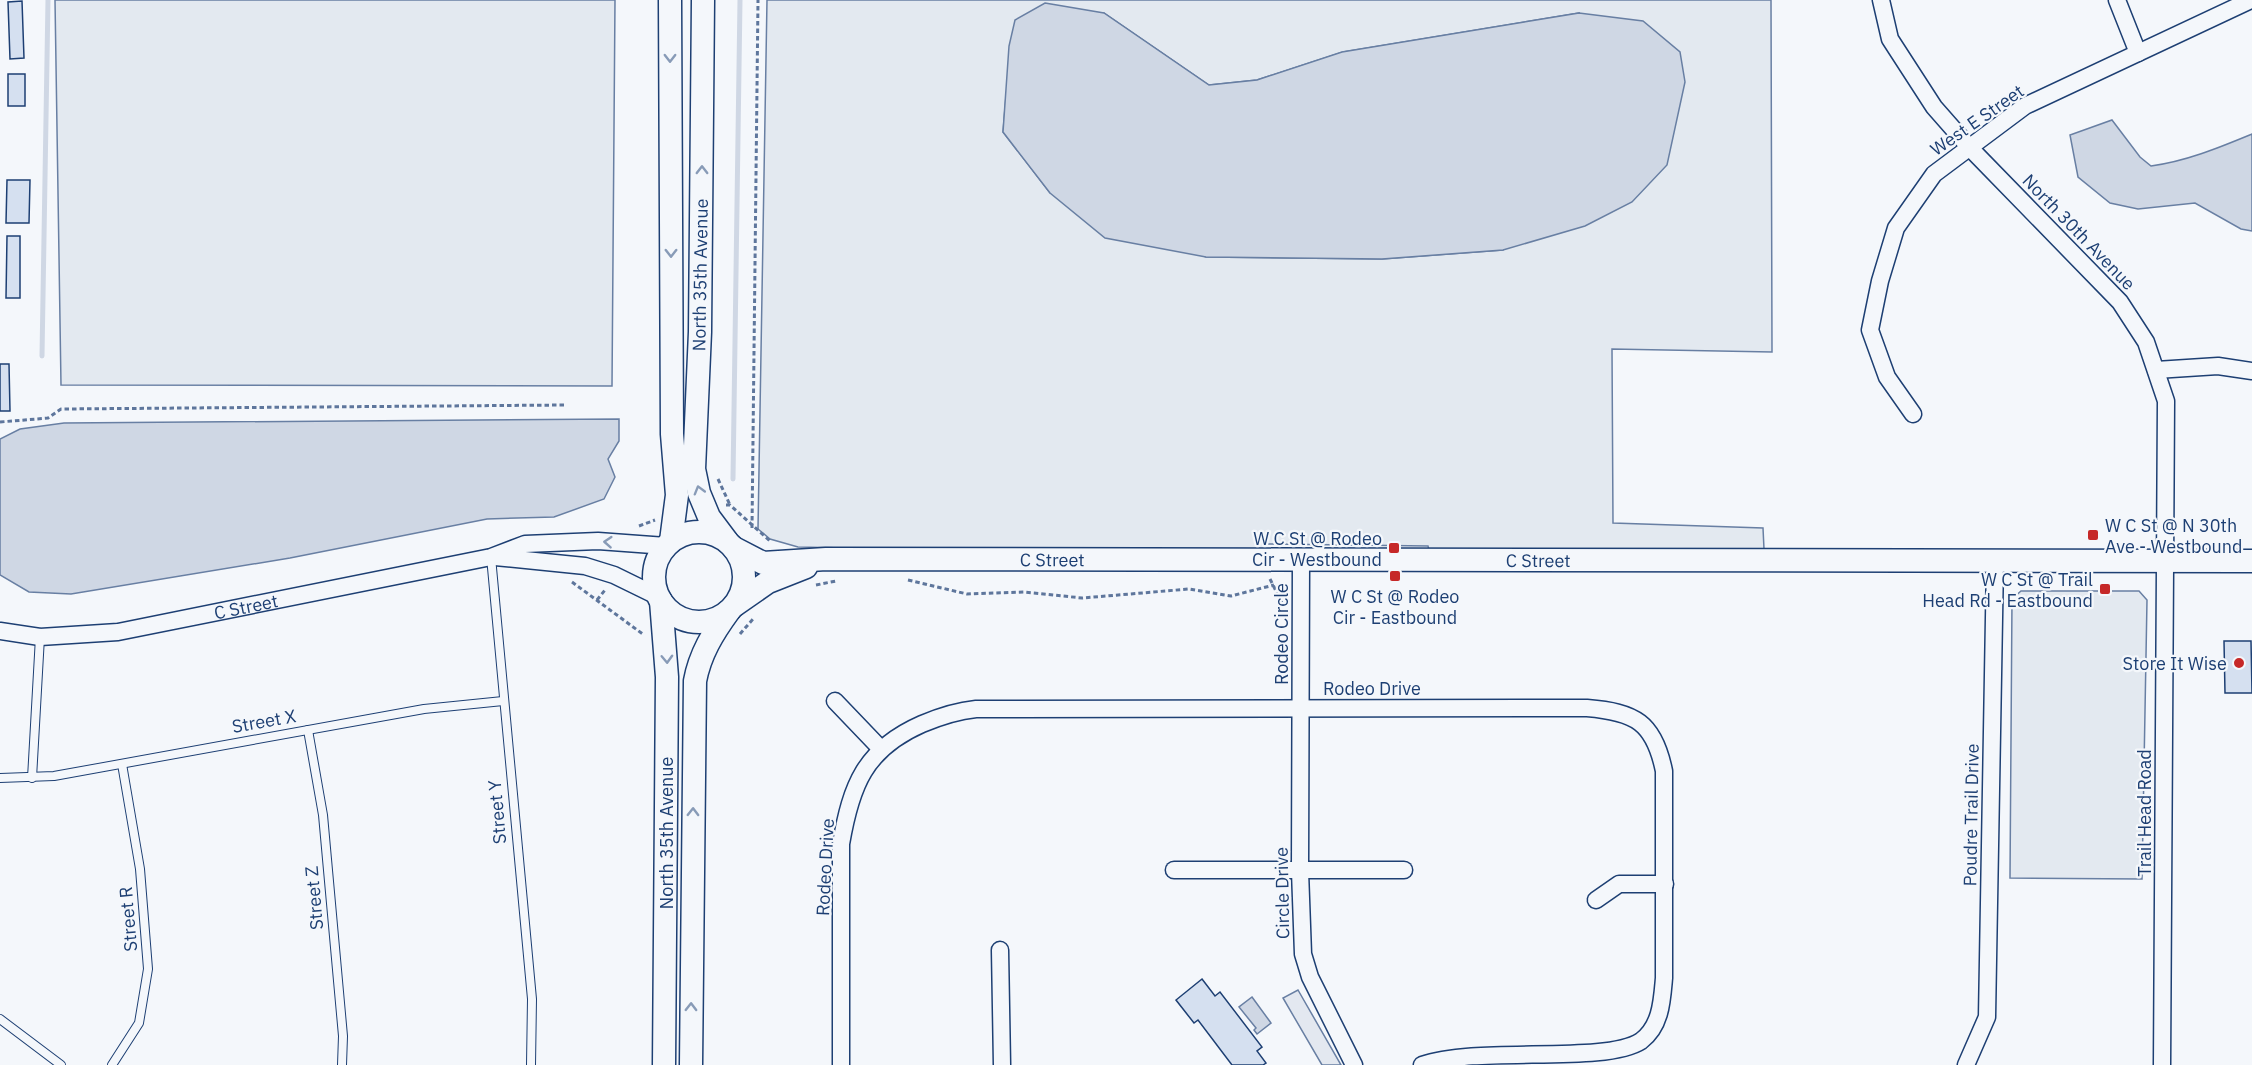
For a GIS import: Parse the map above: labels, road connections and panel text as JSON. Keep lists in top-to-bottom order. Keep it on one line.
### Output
{"streets":{"street":["West E Street","North 30th Avenue","North 35th Avenue","C Street","Rodeo Circle","Rodeo Drive","Trail Head Road","Poudre Trail Drive","Circle Drive"],"lane":["Street X","Street Y","Street Z","Street R"]},"crossings":[["West E Street","North 30th Avenue"],["North 30th Avenue","C Street"],["North 30th Avenue","Trail Head Road"],["North 35th Avenue","C Street"],["C Street","Rodeo Circle"],["C Street","Street Y"],["C Street","Trail Head Road"],["C Street","Poudre Trail Drive"],["Rodeo Circle","Rodeo Drive"],["Rodeo Circle","Circle Drive"],["Rodeo Drive","Circle Drive"],["Street X","Street Y"],["Street X","Street Z"],["Street X","Street R"]],"places":{"transit":["W C St @ N 30th Ave - Westbound","W C St @ Rodeo Cir - Westbound","W C St @ Rodeo Cir - Eastbound","W C St @ Trail Head Rd - Eastbound"],"other":["Store It Wise"]}}
